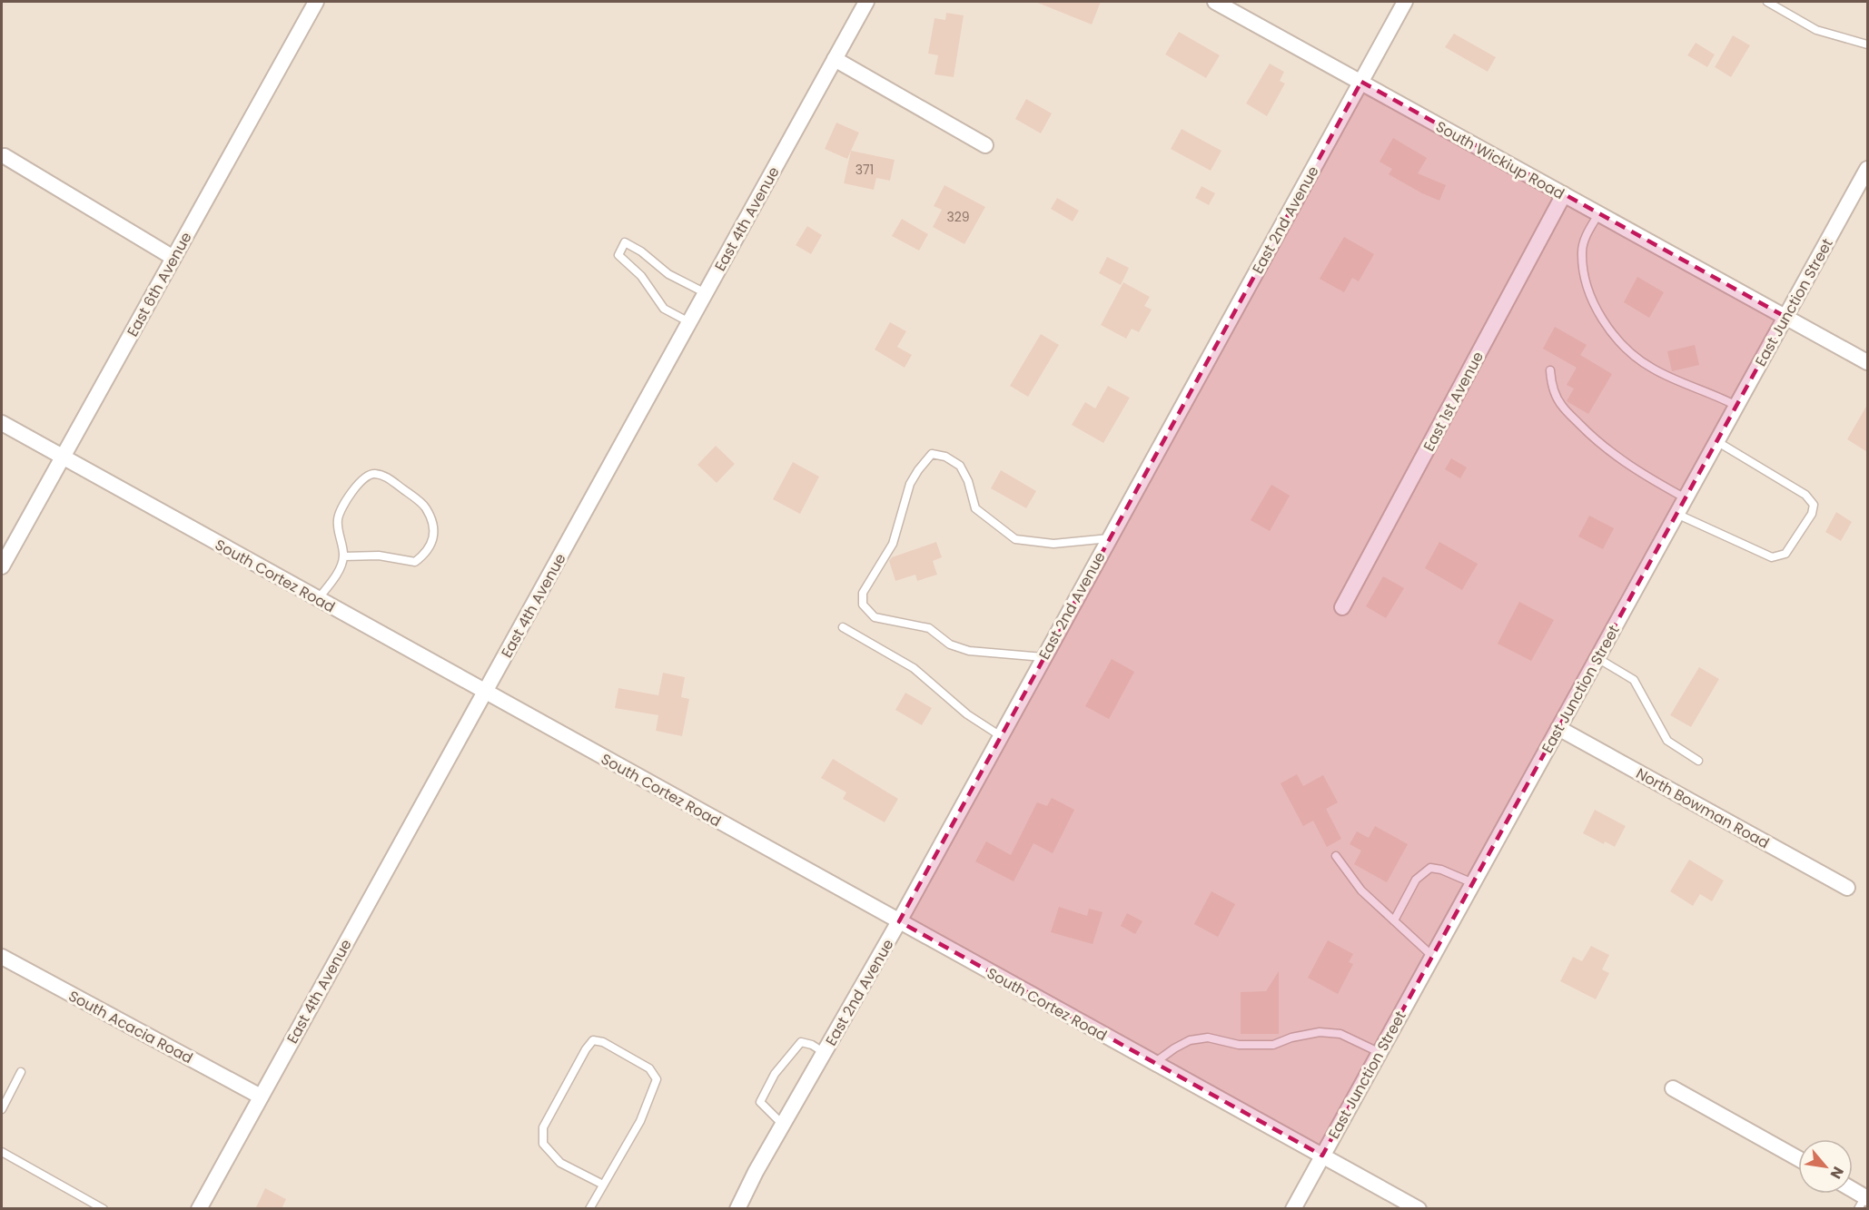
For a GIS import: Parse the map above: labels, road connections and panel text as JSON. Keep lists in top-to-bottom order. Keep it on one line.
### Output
{"streets":{"street":["South Wickiup Road","East 4th Avenue","East 2nd Avenue","East 6th Avenue","East Junction Street","East 1st Avenue","South Cortez Road","North Bowman Road","South Acacia Road"]},"crossings":[["South Wickiup Road","East 2nd Avenue"],["South Wickiup Road","East Junction Street"],["South Wickiup Road","East 1st Avenue"],["East 4th Avenue","South Cortez Road"],["East 4th Avenue","South Acacia Road"],["East 2nd Avenue","South Cortez Road"],["East 6th Avenue","South Cortez Road"],["East Junction Street","South Cortez Road"],["East Junction Street","North Bowman Road"]],"house_numbers":["371","329"],"north":"bottom right"}
